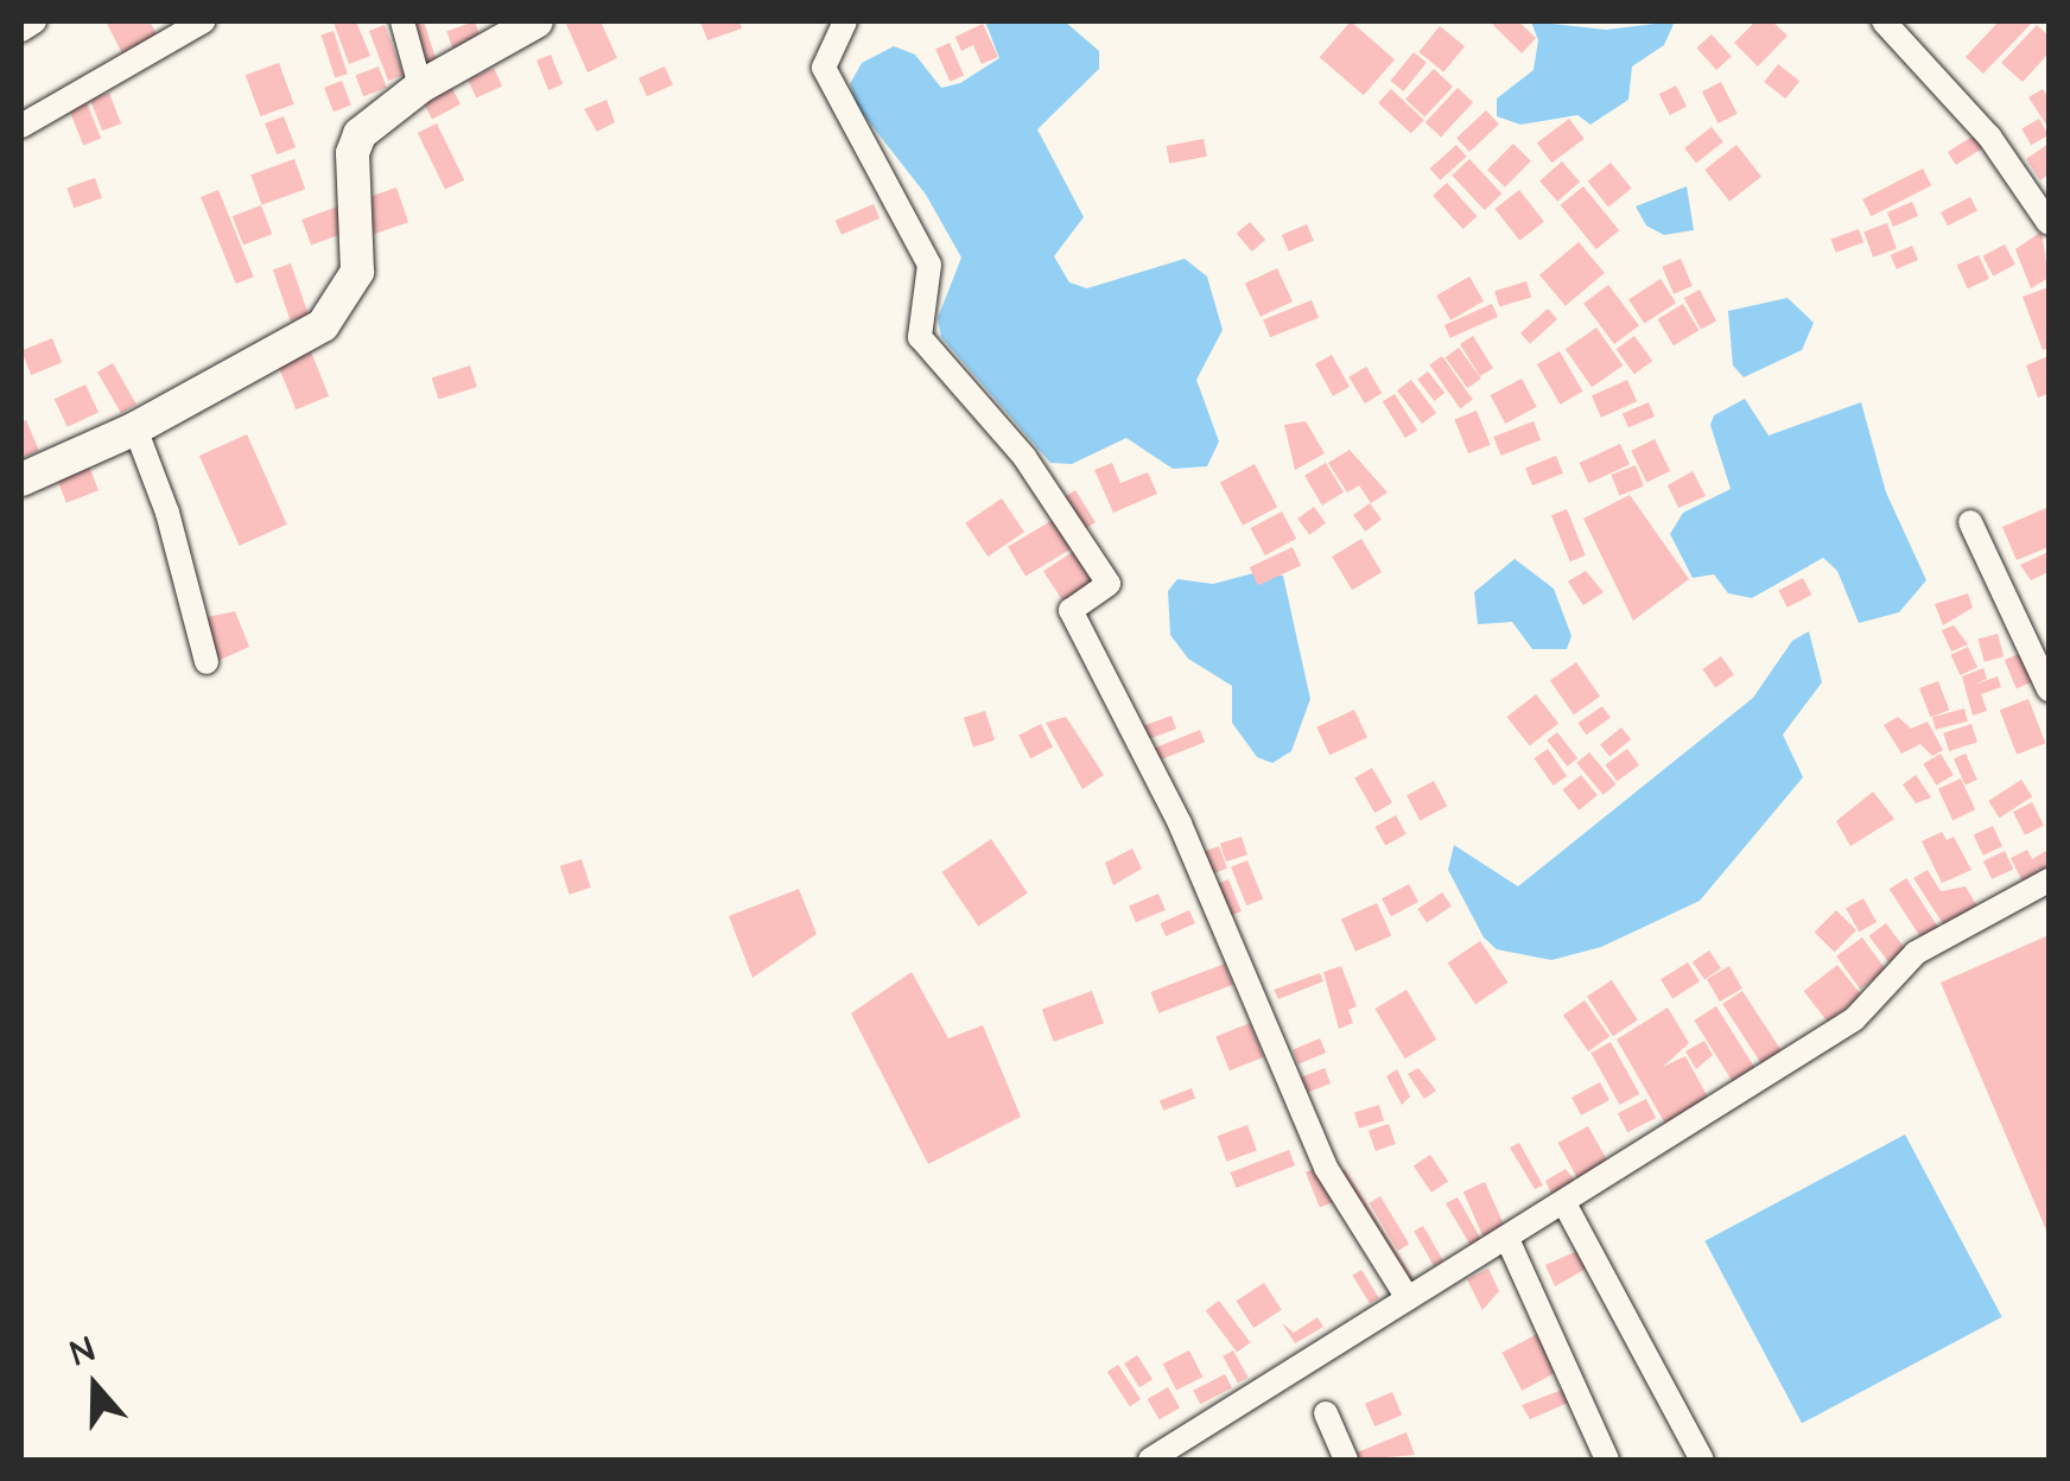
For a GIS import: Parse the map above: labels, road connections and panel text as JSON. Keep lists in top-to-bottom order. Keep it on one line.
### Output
{"north":"top"}
